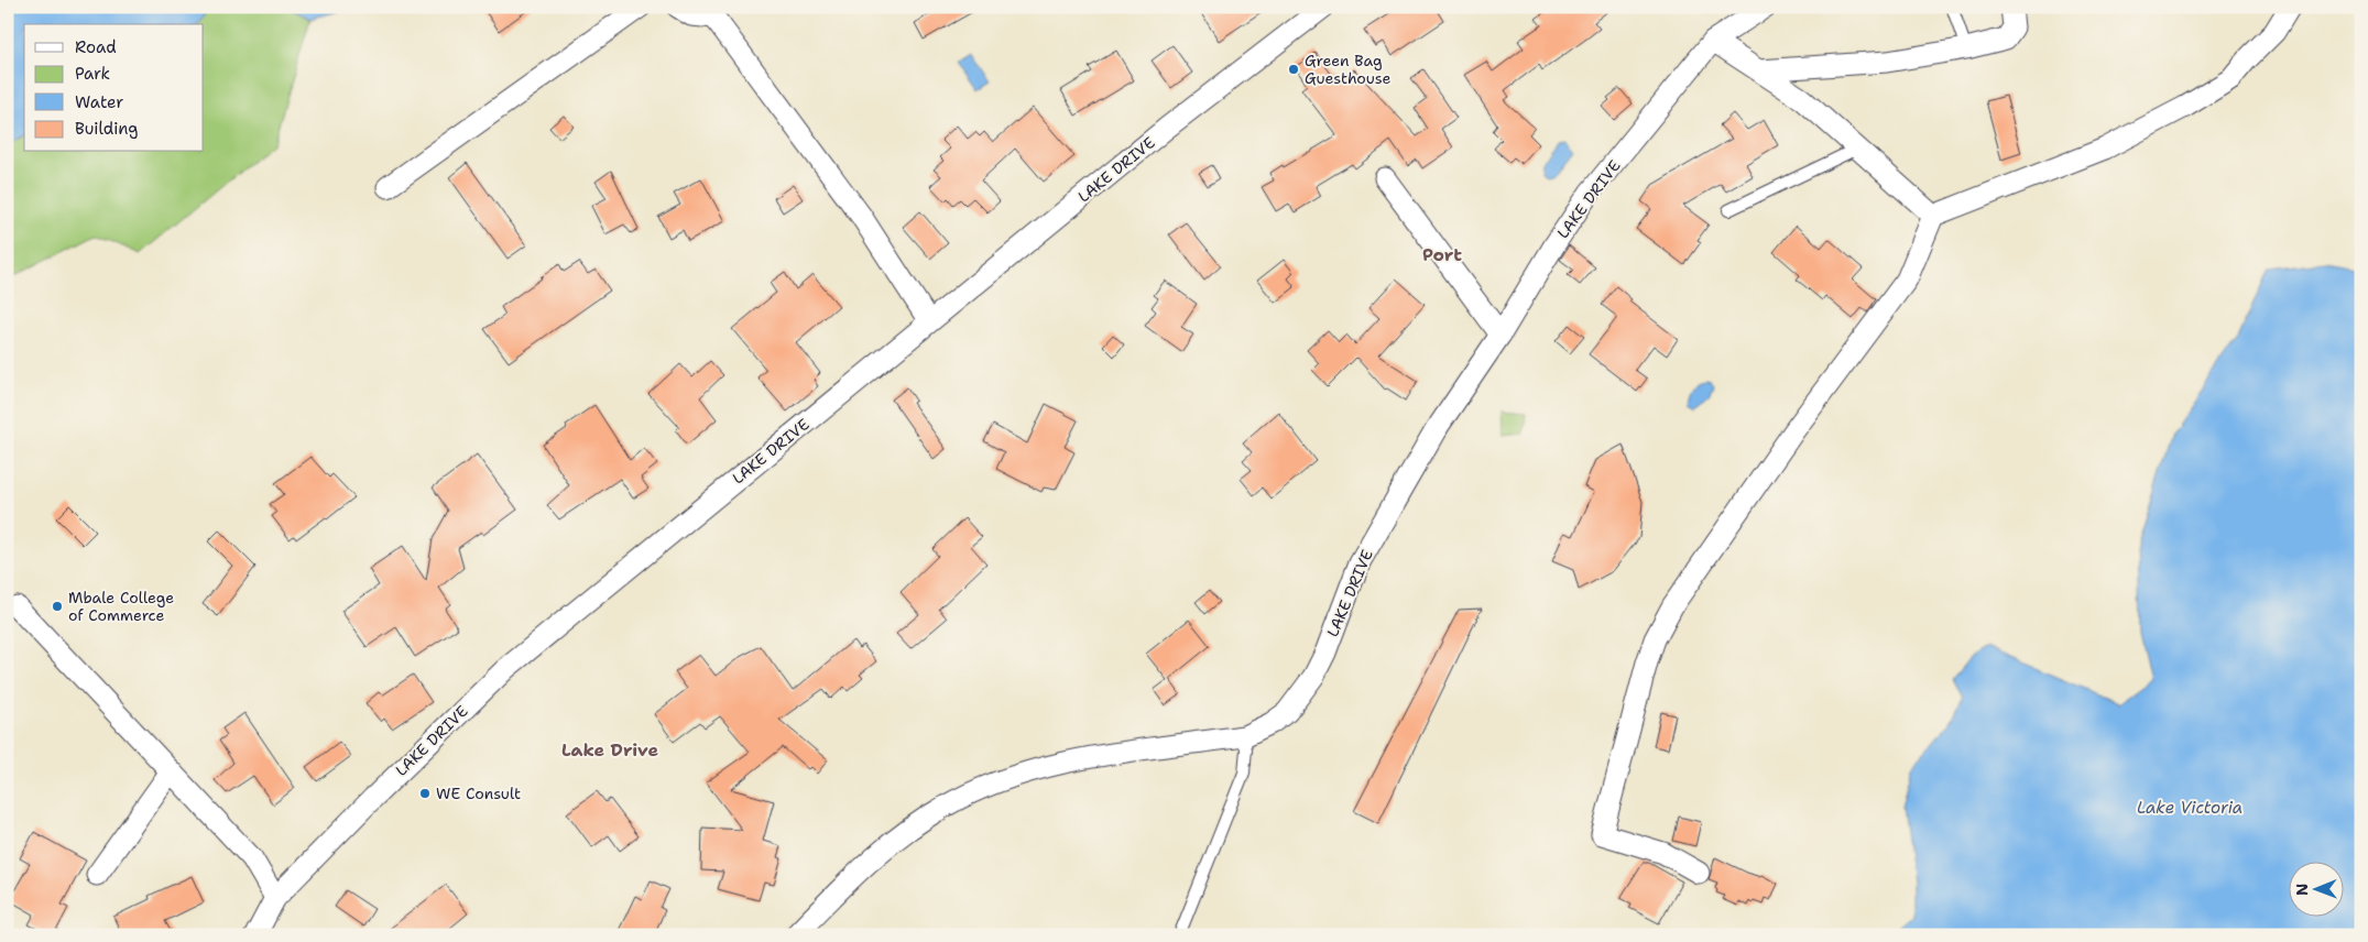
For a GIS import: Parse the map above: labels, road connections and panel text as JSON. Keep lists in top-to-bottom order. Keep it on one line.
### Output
{"streets":{"street":["LAKE DRIVE"]},"districts":["Port","Lake Drive"],"water":["Lake Victoria"],"places":["Green Bag Guesthouse","Mbale College of Commerce","WE Consult"],"legend":["Road","Park","Water","Building"],"north":"left"}
